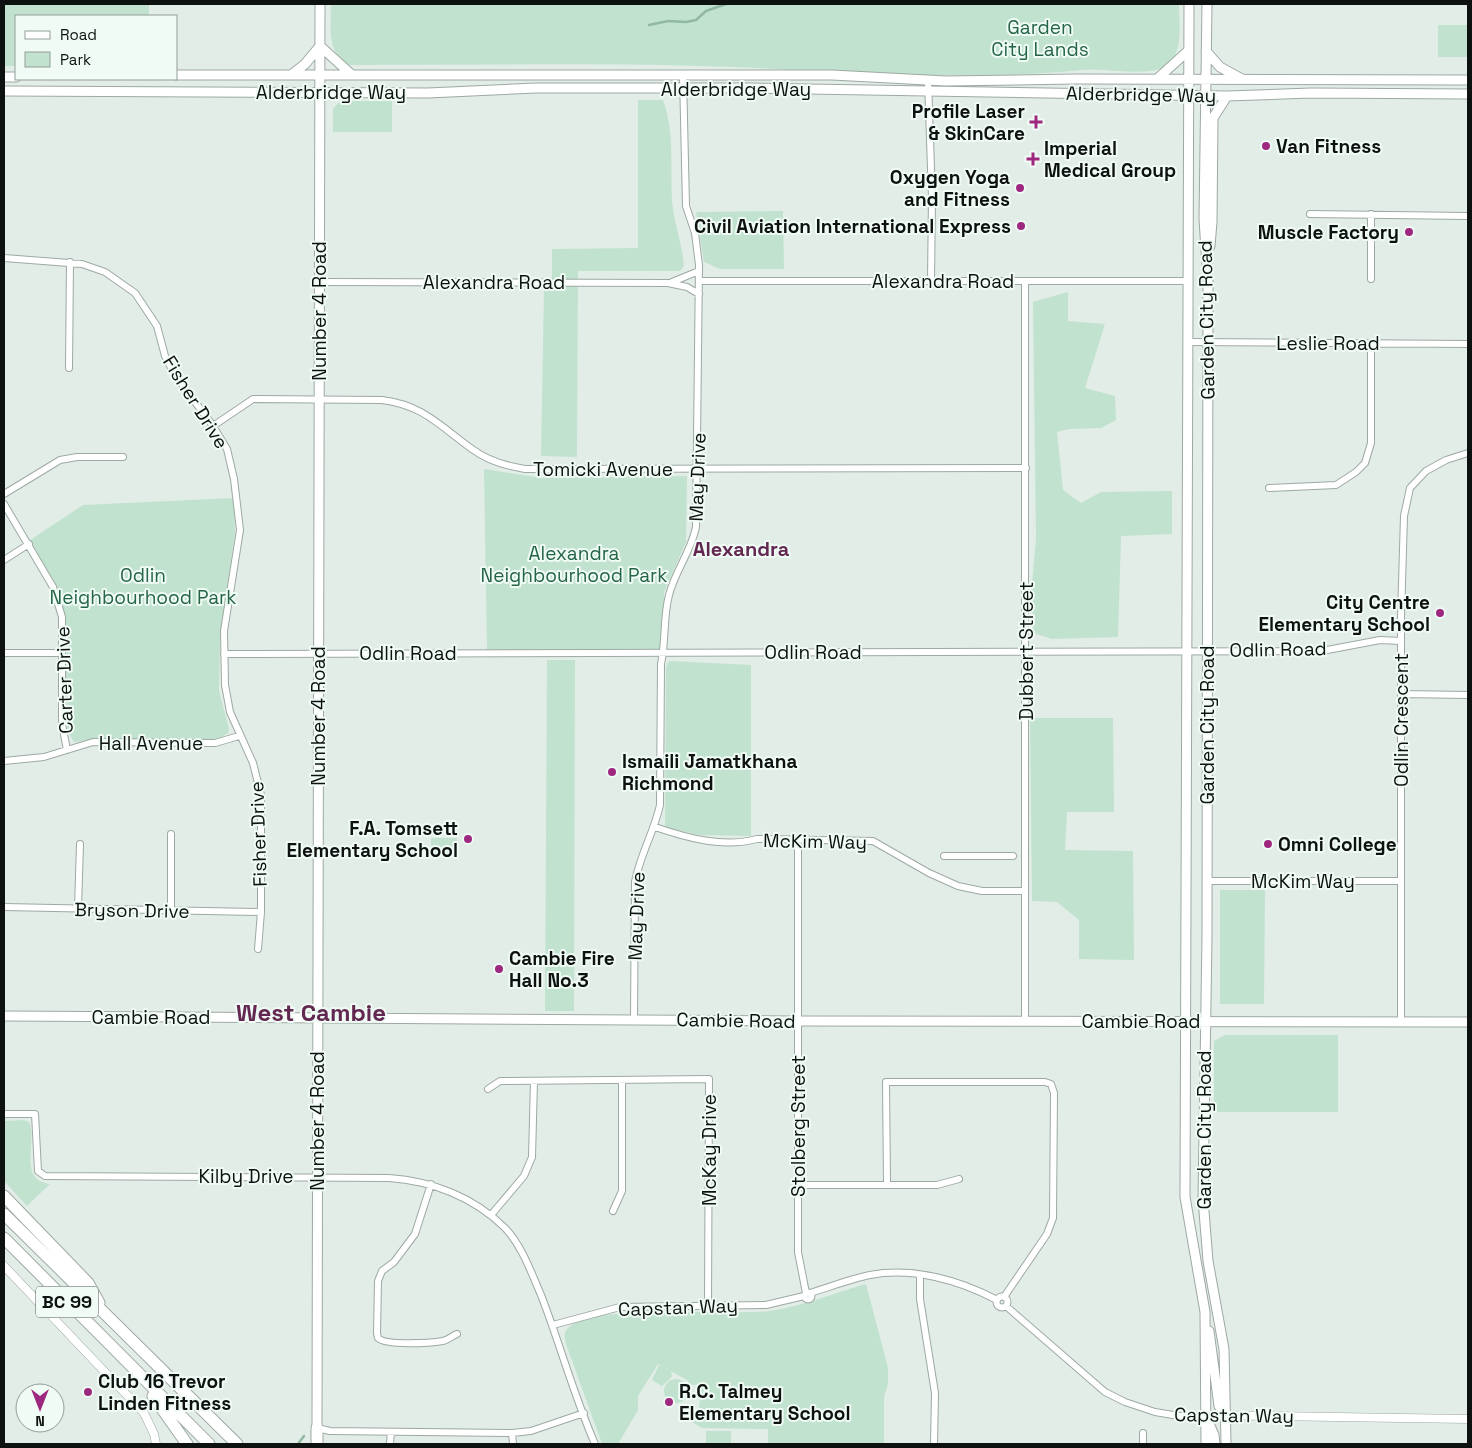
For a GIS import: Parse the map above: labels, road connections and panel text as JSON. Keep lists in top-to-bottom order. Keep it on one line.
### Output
{"streets":{"highway":["BC 99"],"main road":["Alderbridge Way","Number 4 Road","Garden City Road","Cambie Road"],"street":["Alexandra Road","Leslie Road","Fisher Drive","Tomicki Avenue","May Drive","Odlin Road","Dubbert Street","Carter Drive","Odlin Crescent","Hall Avenue","McKim Way","Bryson Drive","Stolberg Street","McKay Drive","Kilby Drive","Capstan Way"]},"crossings":[["Alderbridge Way","Number 4 Road"],["Alderbridge Way","Garden City Road"],["Alderbridge Way","May Drive"],["Alexandra Road","Number 4 Road"],["Alexandra Road","Garden City Road"],["Alexandra Road","May Drive"],["Alexandra Road","Dubbert Street"],["Number 4 Road","Tomicki Avenue"],["Number 4 Road","Odlin Road"],["Number 4 Road","Cambie Road"],["Number 4 Road","Kilby Drive"],["Garden City Road","Leslie Road"],["Garden City Road","Odlin Road"],["Garden City Road","McKim Way"],["Garden City Road","Cambie Road"],["Garden City Road","Capstan Way"],["Fisher Drive","Tomicki Avenue"],["Fisher Drive","Odlin Road"],["Fisher Drive","Hall Avenue"],["Fisher Drive","Bryson Drive"],["Tomicki Avenue","May Drive"],["Tomicki Avenue","Dubbert Street"],["May Drive","Odlin Road"],["May Drive","McKim Way"],["May Drive","Cambie Road"],["Odlin Road","Dubbert Street"],["Odlin Road","Odlin Crescent"],["Dubbert Street","McKim Way"],["Dubbert Street","Cambie Road"],["Carter Drive","Hall Avenue"],["Odlin Crescent","McKim Way"],["Odlin Crescent","Cambie Road"],["McKim Way","Stolberg Street"],["Cambie Road","Stolberg Street"],["Stolberg Street","Capstan Way"],["McKay Drive","Capstan Way"],["Kilby Drive","Capstan Way"]],"districts":["Alexandra","West Cambie"],"parks":["Garden City Lands","Alexandra Neighbourhood Park","Odlin Neighbourhood Park"],"places":{"health":["Profile Laser & SkinCare","Imperial Medical Group"],"other":["Van Fitness","Oxygen Yoga and Fitness","Civil Aviation International Express","Muscle Factory","City Centre Elementary School","Ismaili Jamatkhana Richmond","F.A. Tomsett Elementary School","Omni College","Cambie Fire Hall No.3","Club 16 Trevor Linden Fitness","R.C. Talmey Elementary School"]},"legend":["Road","Park"],"north":"bottom"}
